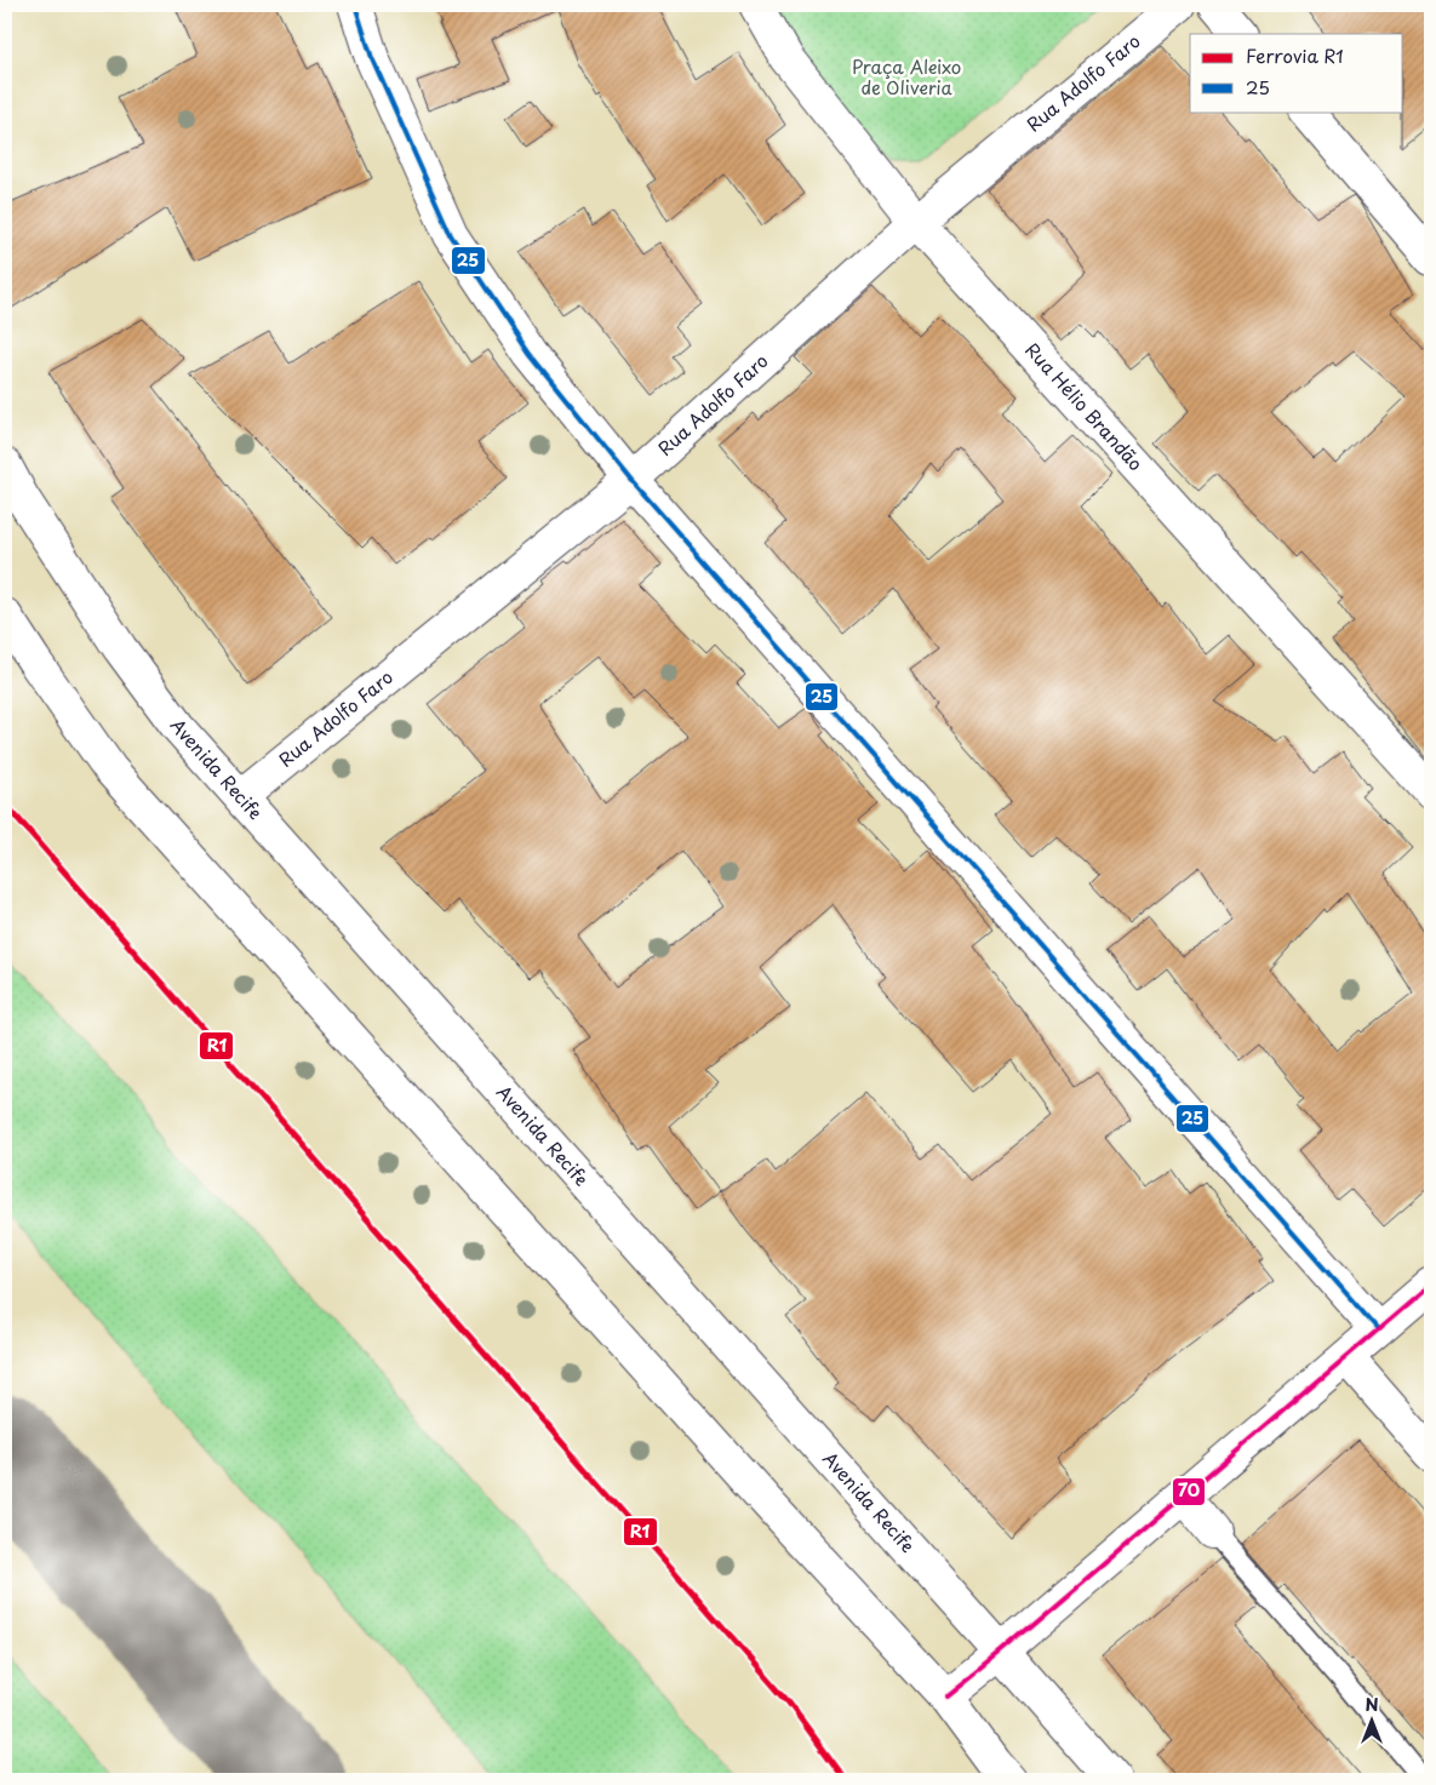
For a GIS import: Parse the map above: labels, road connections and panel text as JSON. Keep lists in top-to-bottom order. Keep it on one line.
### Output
{"streets":{"street":["Rua Adolfo Faro","Rua Hélio Brandão","Avenida Recife"]},"crossings":[["Rua Adolfo Faro","Rua Hélio Brandão"],["Rua Adolfo Faro","Avenida Recife"]],"parks":["Praça Aleixo de Oliveria"],"lines":["transit line 25","rail line R1","transit line 70"],"legend":["Ferrovia R1","25"],"north":"top"}
